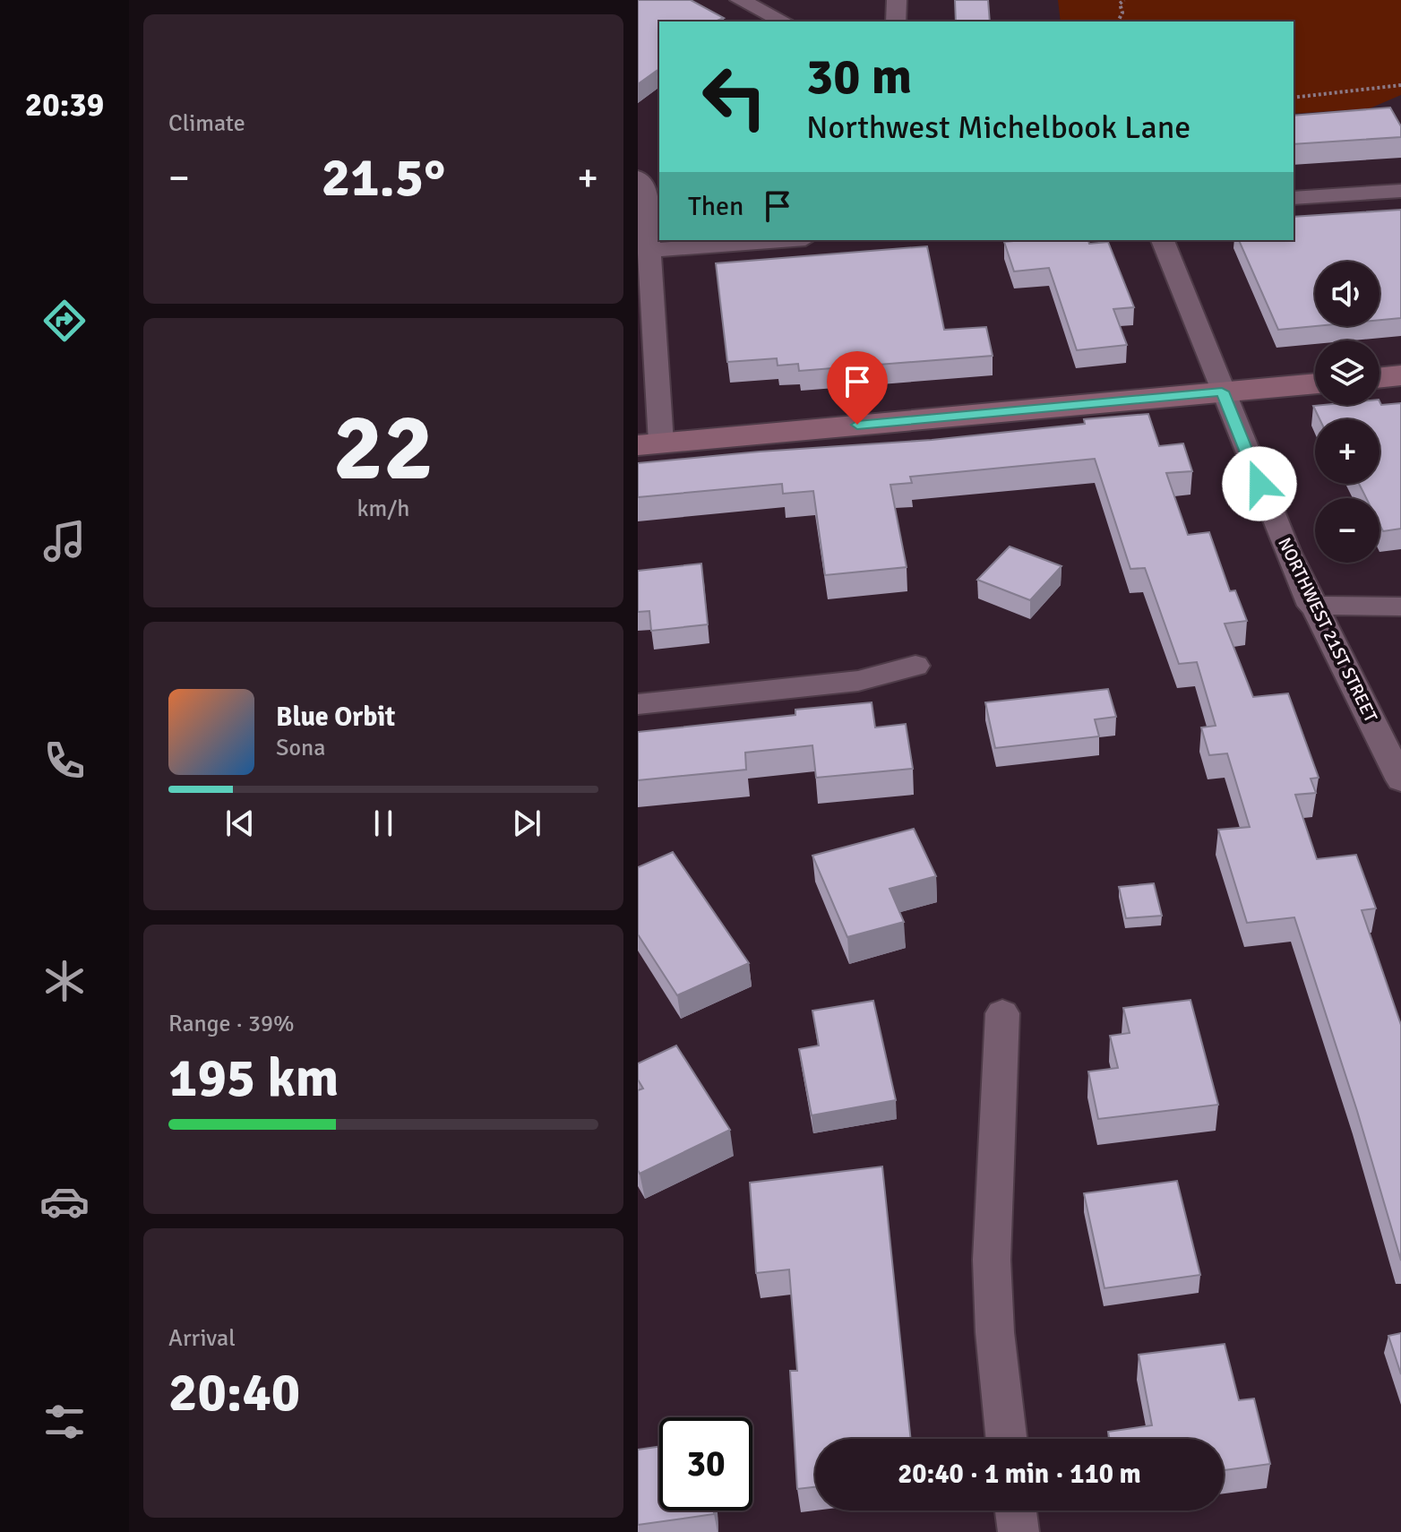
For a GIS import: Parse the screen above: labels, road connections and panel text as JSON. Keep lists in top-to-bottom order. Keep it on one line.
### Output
{"streets":{"street":["NORTHWEST 21ST STREET"]},"page":{"tabs":"20:39","tile":["Climate",["22","km/h"],["Range · 39%","195 km"],["Arrival","20:40"]],"turn":["30 m","Northwest Michelbook Lane"],"heat":["−","21.5°","+"],"then":"Then","map_buttons":["+","−"],"song":["Blue Orbit","Sona"],"limit":"30","trip":"20:40 · 1 min · 110 m"}}
